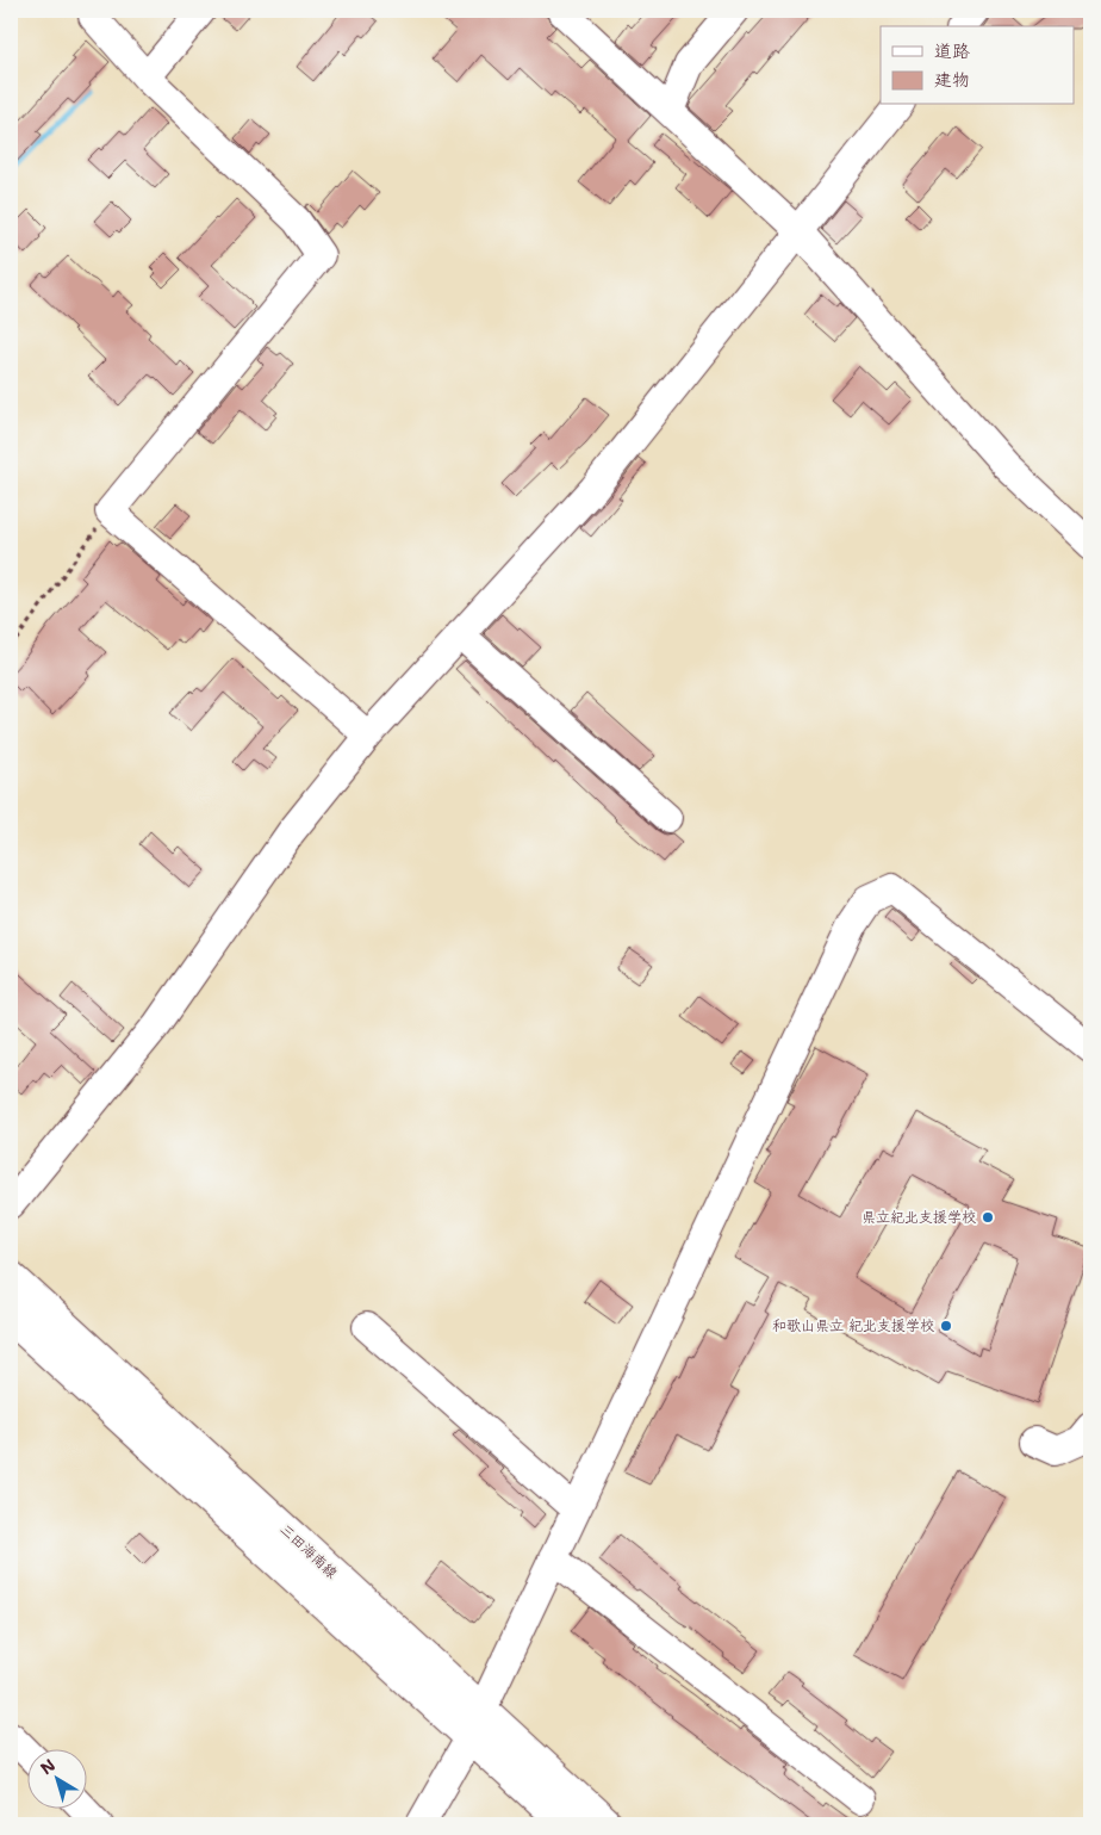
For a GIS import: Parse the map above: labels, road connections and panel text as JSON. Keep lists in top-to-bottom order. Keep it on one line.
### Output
{"streets":{"main road":["三田海南線"]},"places":["県立紀北支援学校","和歌山県立 紀北支援学校"],"legend":["道路","建物"],"north":"top left"}
